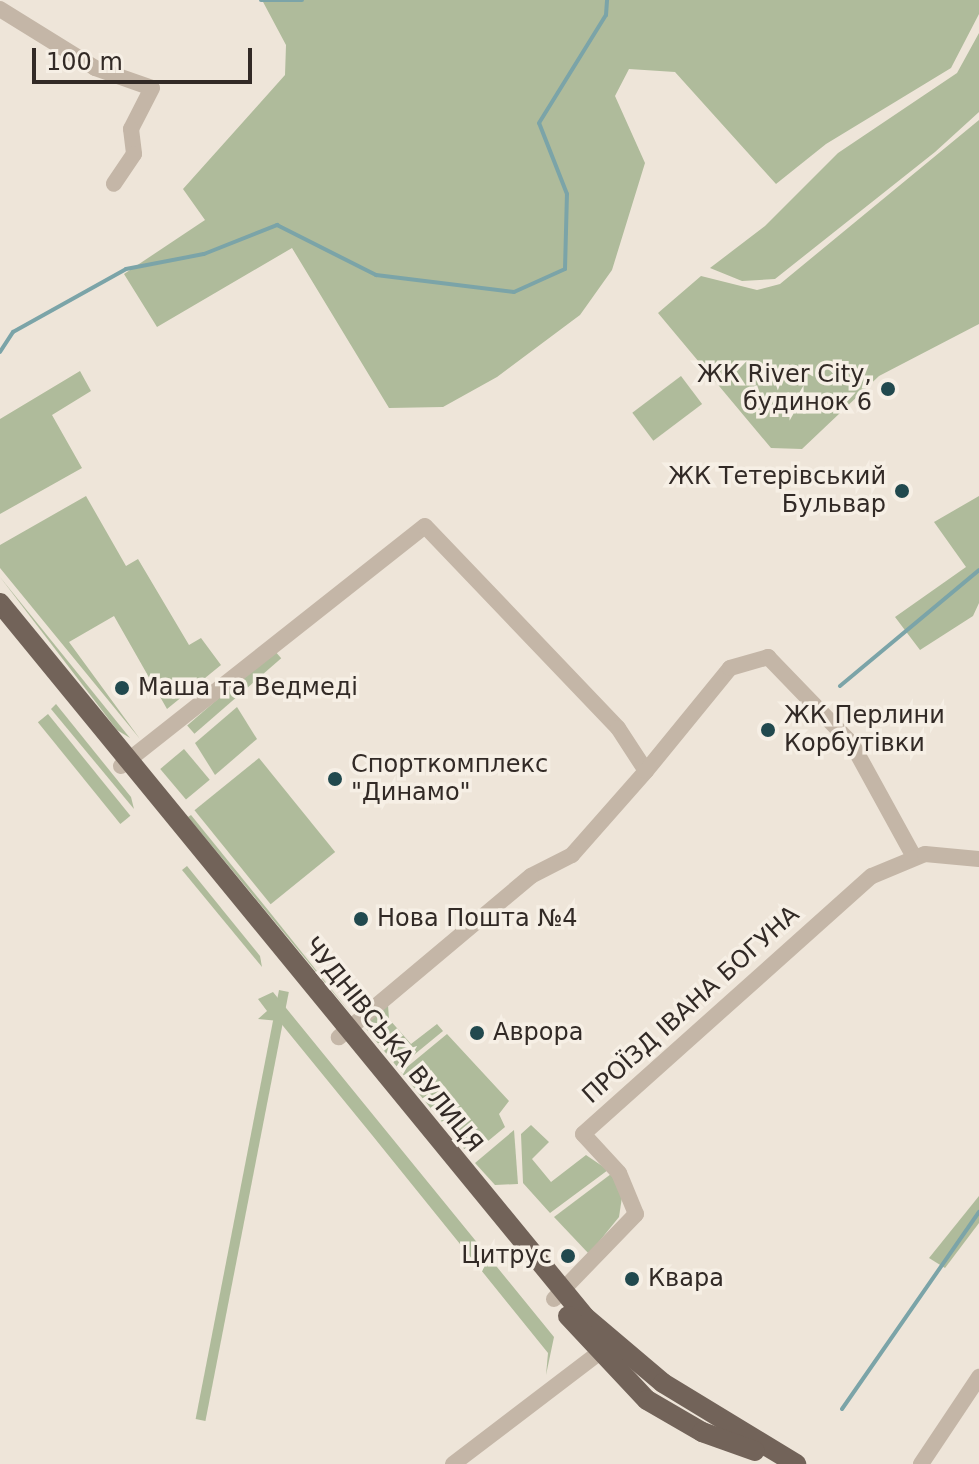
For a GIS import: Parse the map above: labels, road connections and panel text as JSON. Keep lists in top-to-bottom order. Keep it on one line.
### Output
{"streets":{"main road":["ЧУДНІВСЬКА ВУЛИЦЯ"],"street":["ПРОЇЗД ІВАНА БОГУНА"]},"crossings":[["ПРОЇЗД ІВАНА БОГУНА","ЧУДНІВСЬКА ВУЛИЦЯ"]],"places":["ЖК River City, будинок 6","ЖК Тетерівський Бульвар","Маша та Ведмеді","ЖК Перлини Корбутівки","Спорткомплекс \"Динамо\"","Нова Пошта №4","Аврора","Цитрус","Квара"],"scale_bar":"100 m"}
